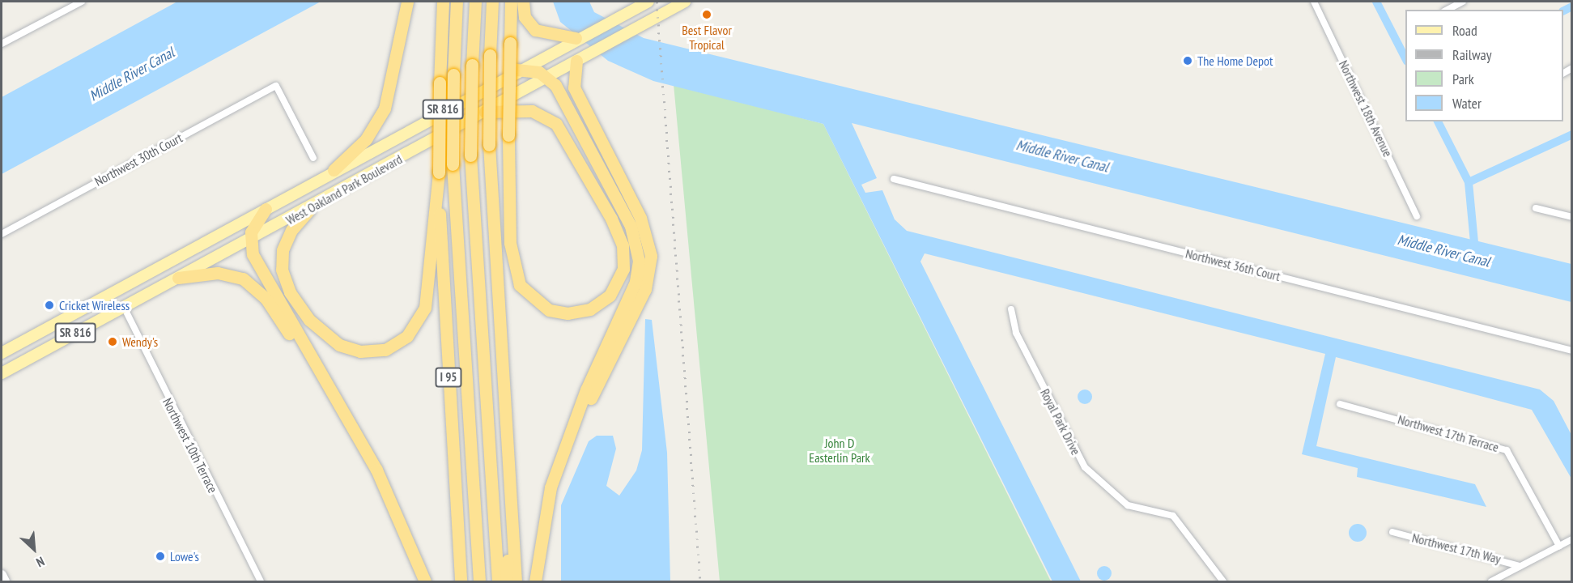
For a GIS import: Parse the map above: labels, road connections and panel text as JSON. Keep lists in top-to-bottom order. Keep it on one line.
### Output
{"streets":{"highway":["I 95"],"main road":["SR 816","West Oakland Park Boulevard"],"street":["Northwest 18th Avenue","Northwest 30th Court","Northwest 36th Court","Royal Park Drive","Northwest 17th Terrace","Northwest 10th Terrace","Northwest 17th Way"]},"crossings":[["West Oakland Park Boulevard","Northwest 10th Terrace"]],"water":["Middle River Canal"],"parks":["John D Easterlin Park"],"places":["Best Flavor Tropical","The Home Depot","Cricket Wireless","Wendy's","Lowe's"],"legend":["Road","Railway","Park","Water"],"north":"bottom right"}
